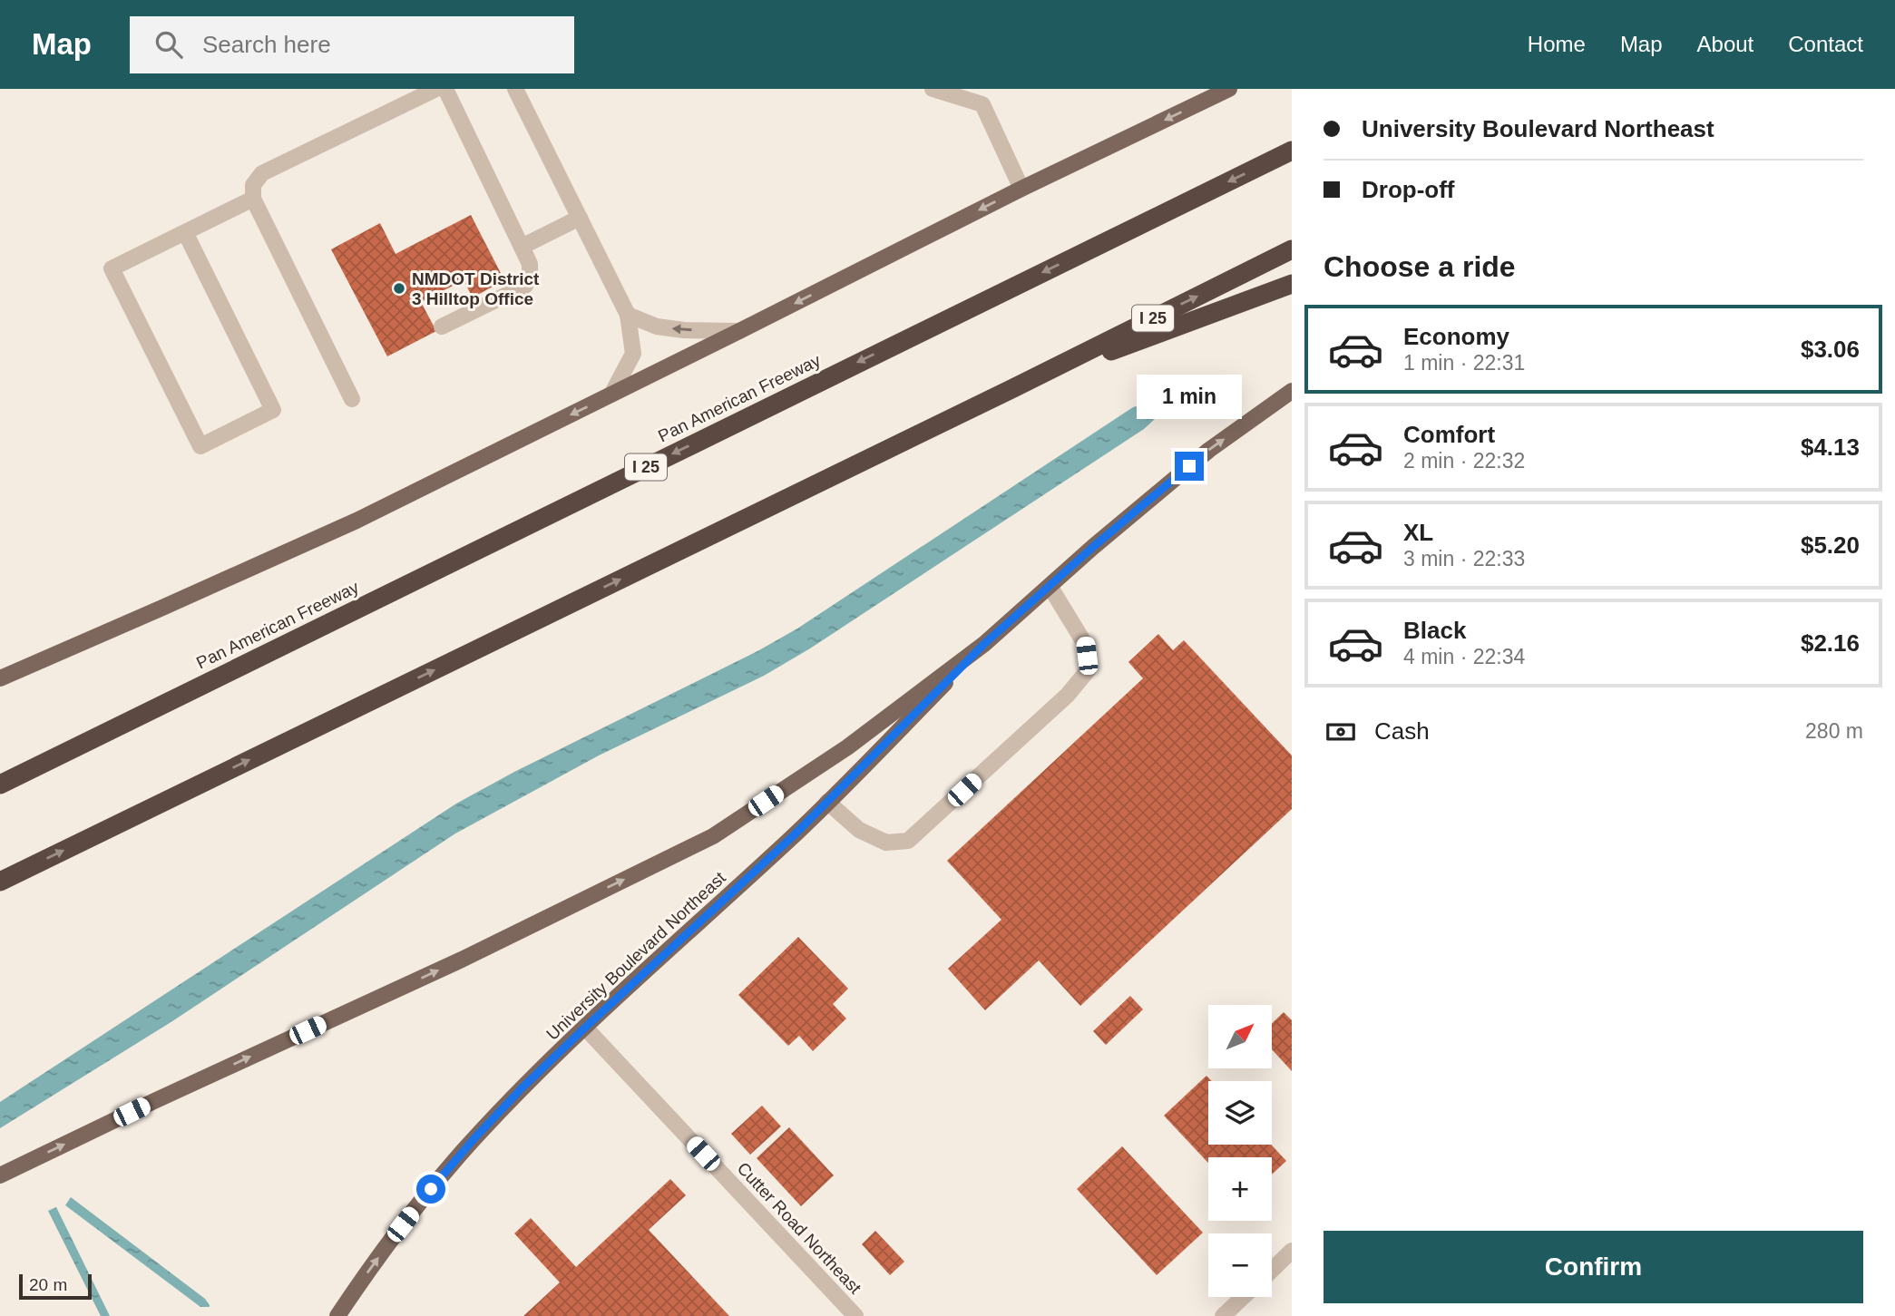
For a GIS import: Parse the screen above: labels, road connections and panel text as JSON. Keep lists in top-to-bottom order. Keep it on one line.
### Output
{"streets":{"highway":["I 25","Pan American Freeway"],"main road":["University Boulevard Northeast"],"street":["Cutter Road Northeast"]},"crossings":[["University Boulevard Northeast","Cutter Road Northeast"]],"one_way":["University Boulevard Northeast"],"places":["NMDOT District 3 Hilltop Office"],"scale_bar":"20 m","north":"top right","page":{"header":"Map","search":"Search here","nav":["Home","Map","About","Contact"],"banner":["University Boulevard Northeast","Drop-off"],"heading":"Choose a ride","list":[{"name":"Economy","note":"1 min · 22:31","value":"$3.06"},{"name":"Comfort","note":"2 min · 22:32","value":"$4.13"},{"name":"XL","note":"3 min · 22:33","value":"$5.20"},{"name":"Black","note":"4 min · 22:34","value":"$2.16"}],"bubble":"1 min","pay":["Cash","280 m"],"map_buttons":["+","−"],"buttons":"Confirm","scale":"20 m"}}
